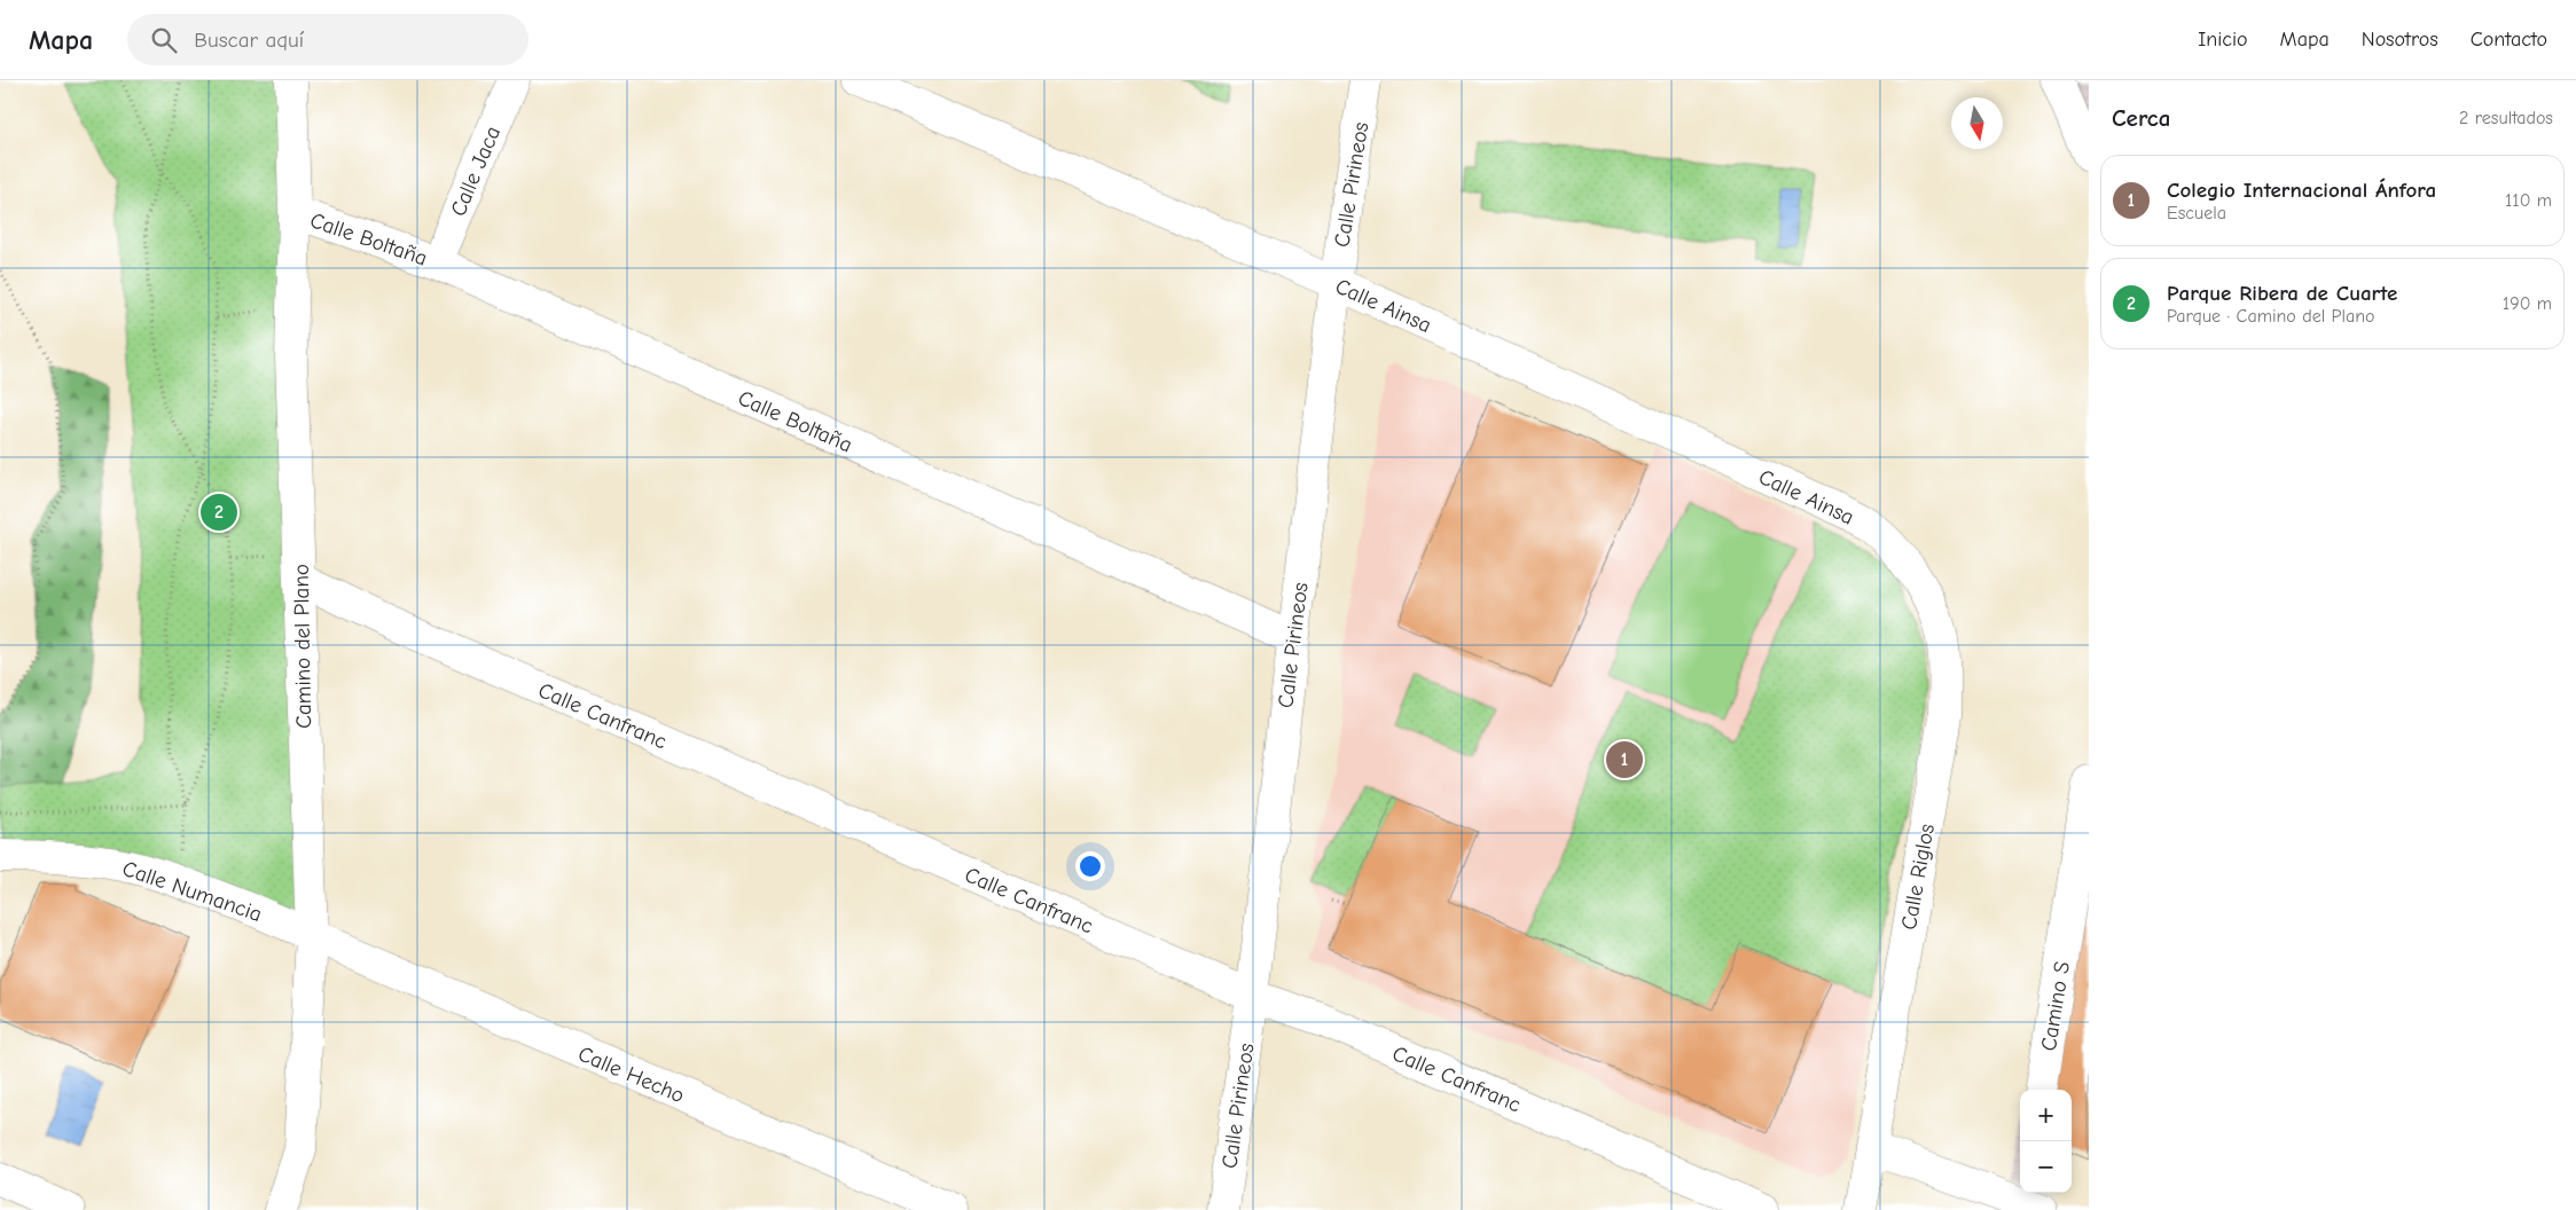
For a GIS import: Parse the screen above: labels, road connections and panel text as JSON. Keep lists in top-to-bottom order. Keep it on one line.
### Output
{"streets":{"street":["Calle Jaca","Calle Pirineos","Calle Boltaña","Calle Ainsa","Camino del Plano","Calle Canfranc","Calle Riglos","Calle Numancia","Camino S","Calle Hecho"]},"crossings":[["Calle Jaca","Calle Boltaña"],["Calle Pirineos","Calle Boltaña"],["Calle Pirineos","Calle Ainsa"],["Calle Pirineos","Calle Canfranc"],["Calle Boltaña","Camino del Plano"],["Calle Ainsa","Calle Riglos"],["Camino del Plano","Calle Canfranc"],["Camino del Plano","Calle Numancia"],["Camino del Plano","Calle Hecho"],["Calle Numancia","Calle Hecho"]],"north":"bottom","page":{"header":"Mapa","search":"Buscar aquí","nav":["Inicio","Mapa","Nosotros","Contacto"],"heading":["Cerca","2 resultados"],"list":[{"mark":"1","name":"Colegio Internacional Ánfora","note":"Escuela","value":"110 m"},{"mark":"2","name":"Parque Ribera de Cuarte","note":"Parque · Camino del Plano","value":"190 m"}],"pins":["2","1"],"map_buttons":["+","−"]}}
